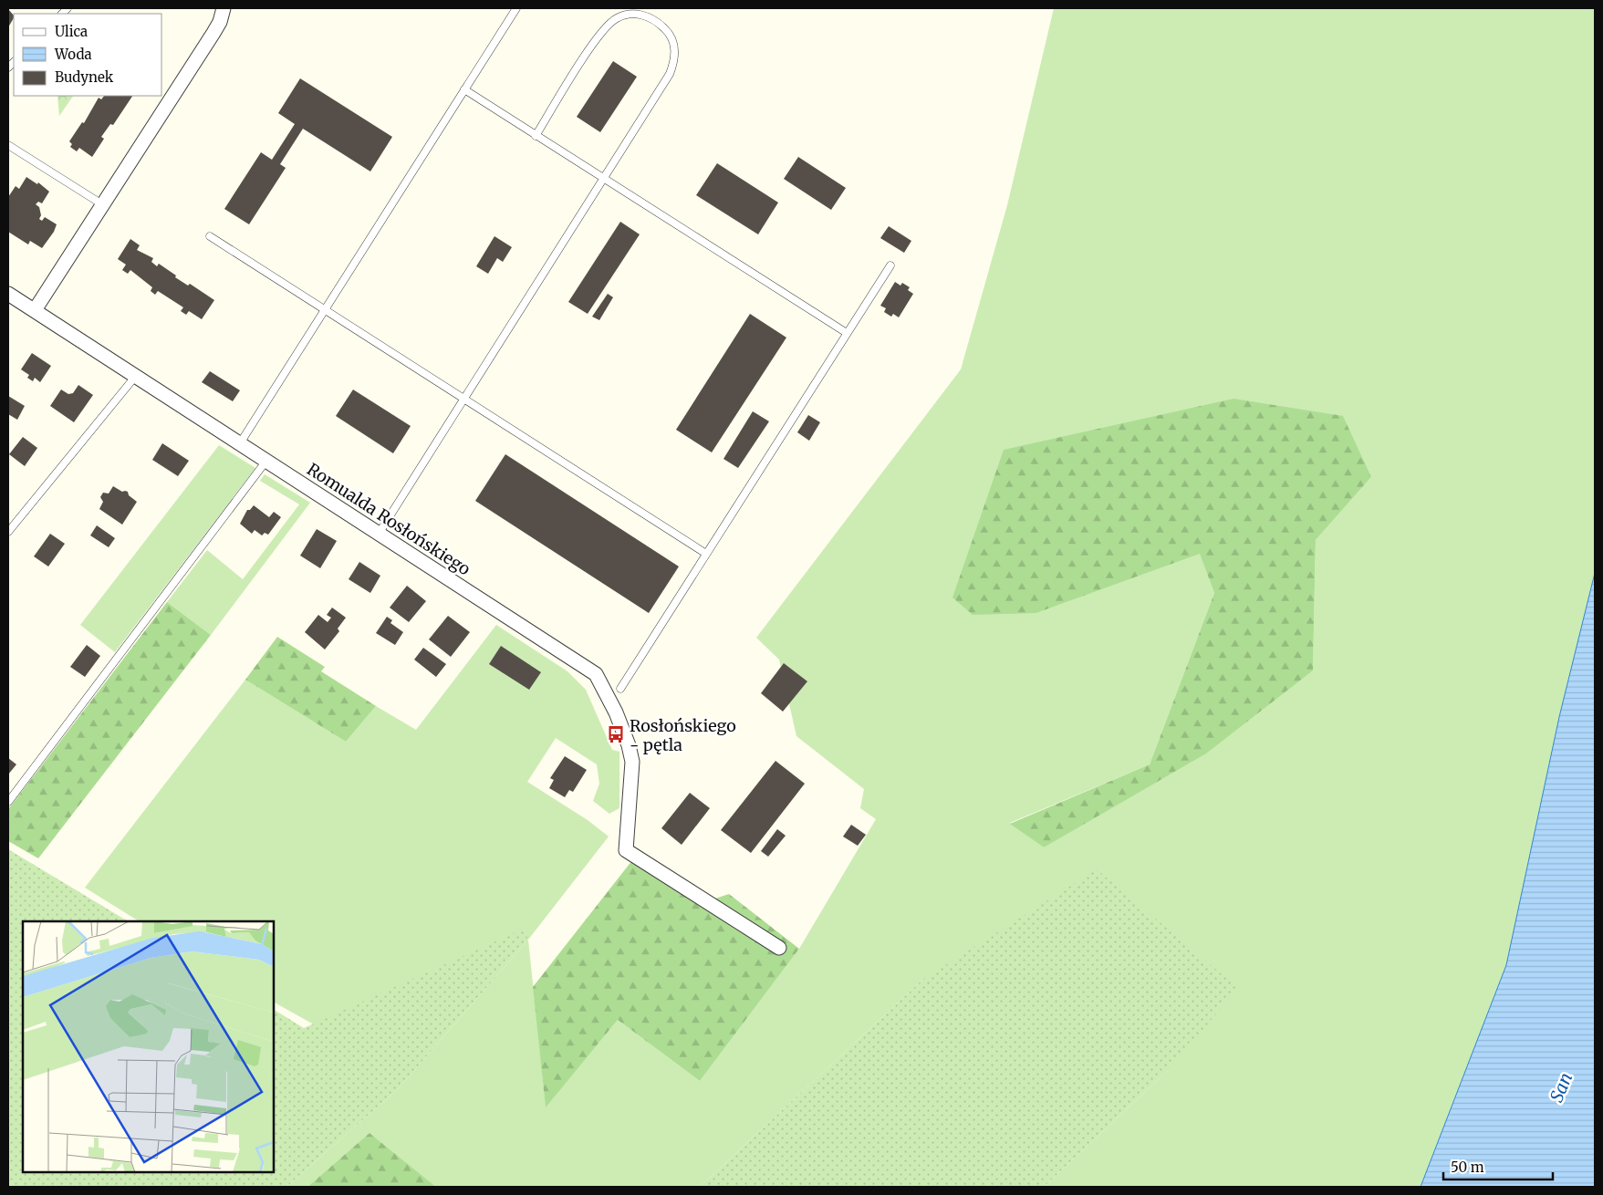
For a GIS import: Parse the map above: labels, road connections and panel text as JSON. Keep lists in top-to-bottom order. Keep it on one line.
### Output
{"streets":{"street":["Romualda Rosłońskiego"]},"water":["San"],"places":{"bus stop":["Rosłońskiego - pętla"]},"legend":["Ulica","Woda","Budynek"],"scale_bar":"50 m"}
